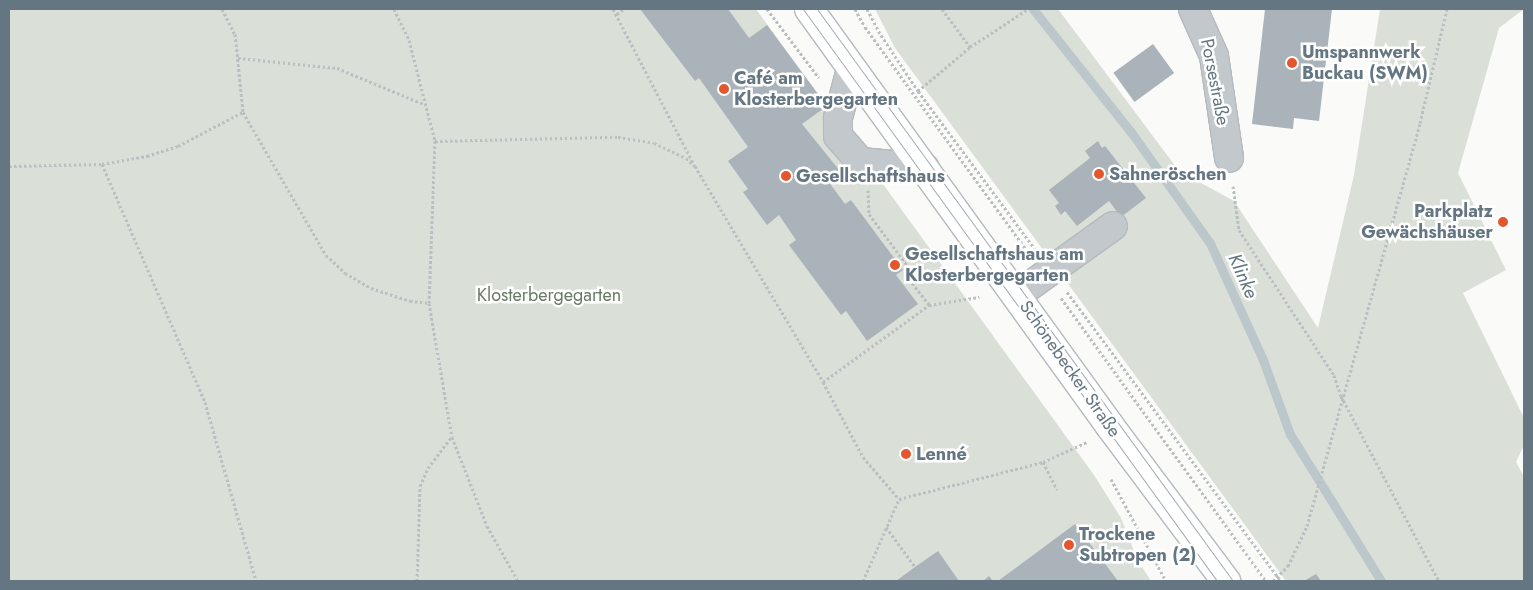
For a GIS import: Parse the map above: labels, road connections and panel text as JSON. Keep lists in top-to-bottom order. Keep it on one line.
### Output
{"streets":{"main road":["Schönebecker Straße"],"street":["Porsestraße"]},"water":["Klinke"],"parks":["Klosterbergegarten"],"places":["Umspannwerk Buckau (SWM)","Café am Klosterbergegarten","Sahneröschen","Gesellschaftshaus","Parkplatz Gewächshäuser","Gesellschaftshaus am Klosterbergegarten","Lenné","Trockene Subtropen (2)"]}
